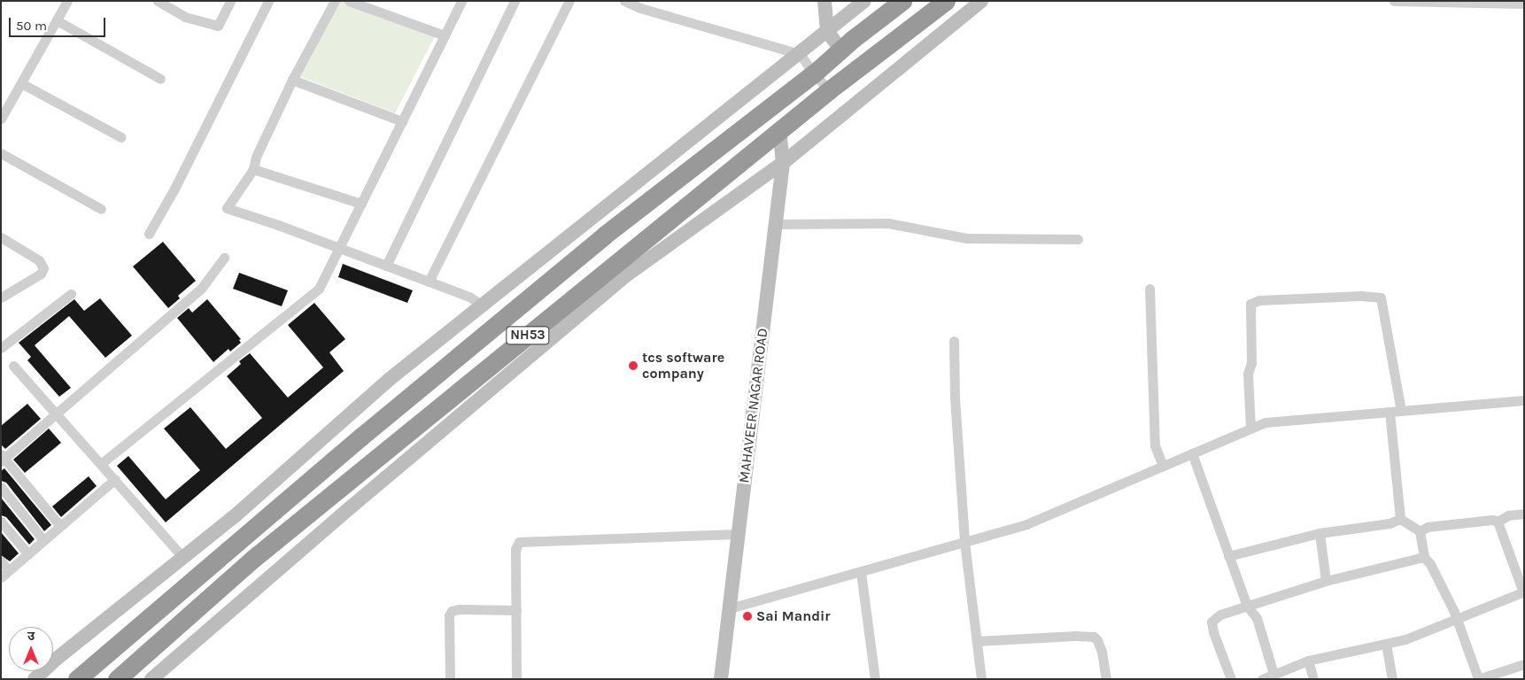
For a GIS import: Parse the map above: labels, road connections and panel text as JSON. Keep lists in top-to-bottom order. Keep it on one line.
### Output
{"streets":{"highway":["NH53"],"main road":["MAHAVEER NAGAR ROAD"]},"crossings":[["NH53","MAHAVEER NAGAR ROAD"]],"places":["tcs software company","Sai Mandir"],"scale_bar":"50 m","north":"top"}
